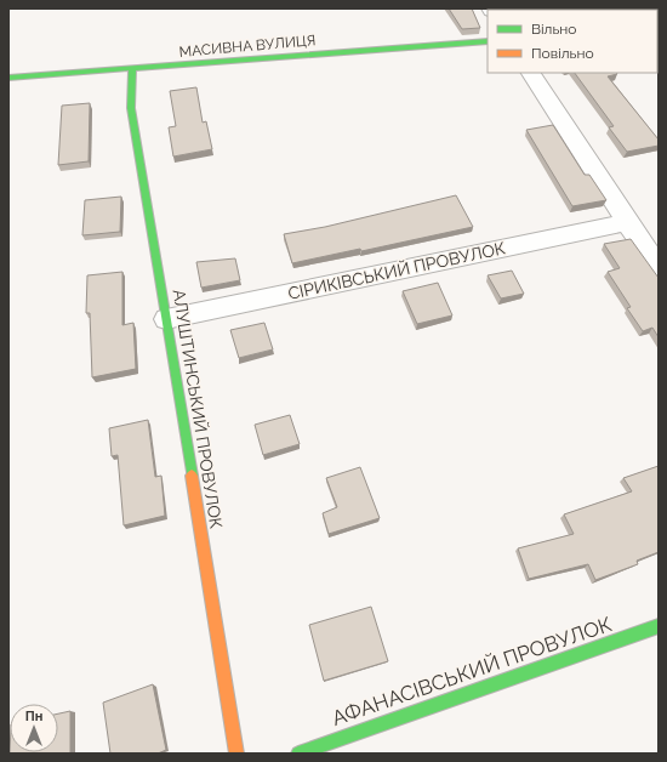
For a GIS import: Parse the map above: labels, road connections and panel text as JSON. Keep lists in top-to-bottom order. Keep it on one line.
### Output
{"streets":{"street":["МАСИВНА ВУЛИЦЯ","СІРИКІВСЬКИЙ ПРОВУЛОК","АЛУШТИНСЬКИЙ ПРОВУЛОК","АФАНАСІВСЬКИЙ ПРОВУЛОК"]},"crossings":[["МАСИВНА ВУЛИЦЯ","АЛУШТИНСЬКИЙ ПРОВУЛОК"],["СІРИКІВСЬКИЙ ПРОВУЛОК","АЛУШТИНСЬКИЙ ПРОВУЛОК"]],"legend":["Вільно","Повільно"],"north":"top"}
